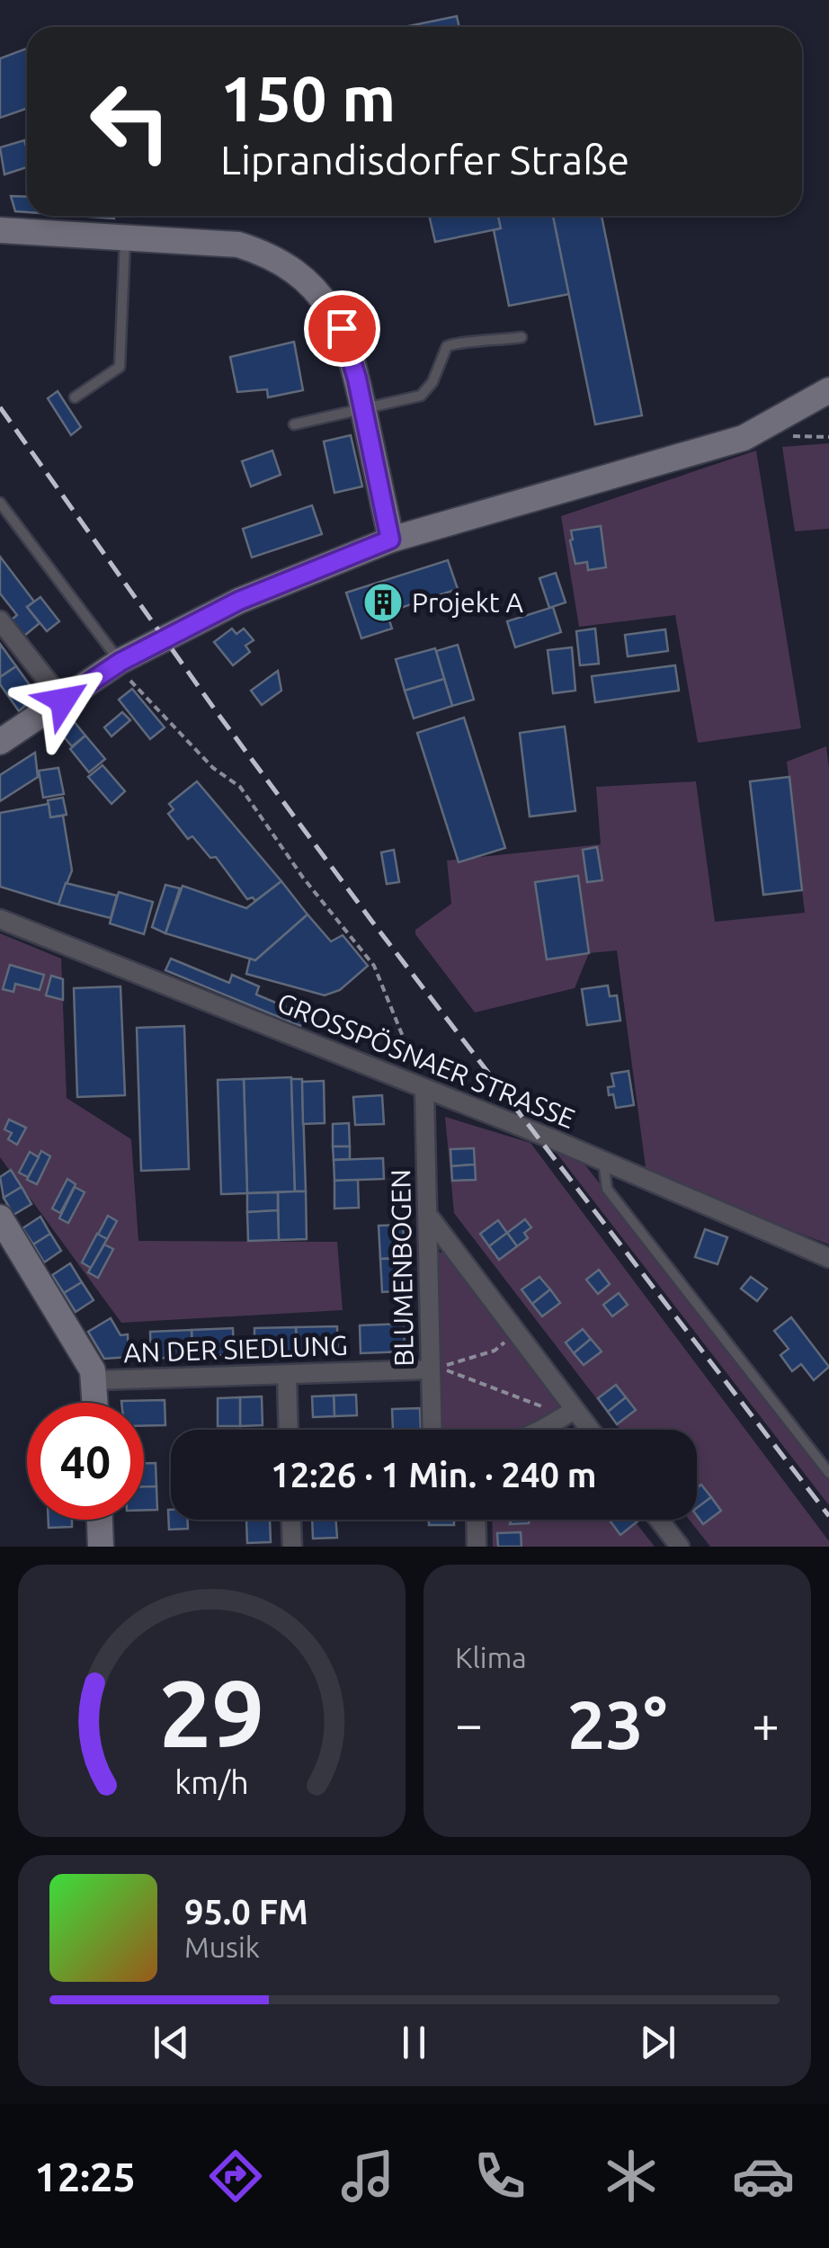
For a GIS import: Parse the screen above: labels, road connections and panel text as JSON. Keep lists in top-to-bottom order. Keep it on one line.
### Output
{"streets":{"street":["GROSSPÖSNAER STRASSE","BLUMENBOGEN","AN DER SIEDLUNG"]},"crossings":[["GROSSPÖSNAER STRASSE","BLUMENBOGEN"],["BLUMENBOGEN","AN DER SIEDLUNG"]],"places":{"building":["Projekt A"]},"page":{"turn":["150 m","Liprandisdorfer Straße"],"limit":"40","trip":"12:26 · 1 Min. · 240 m","tile":"Klima","heat":["−","23°","+"],"song":["95.0 FM","Musik"],"tabs":"12:25","gauge":["29","km/h"]}}
